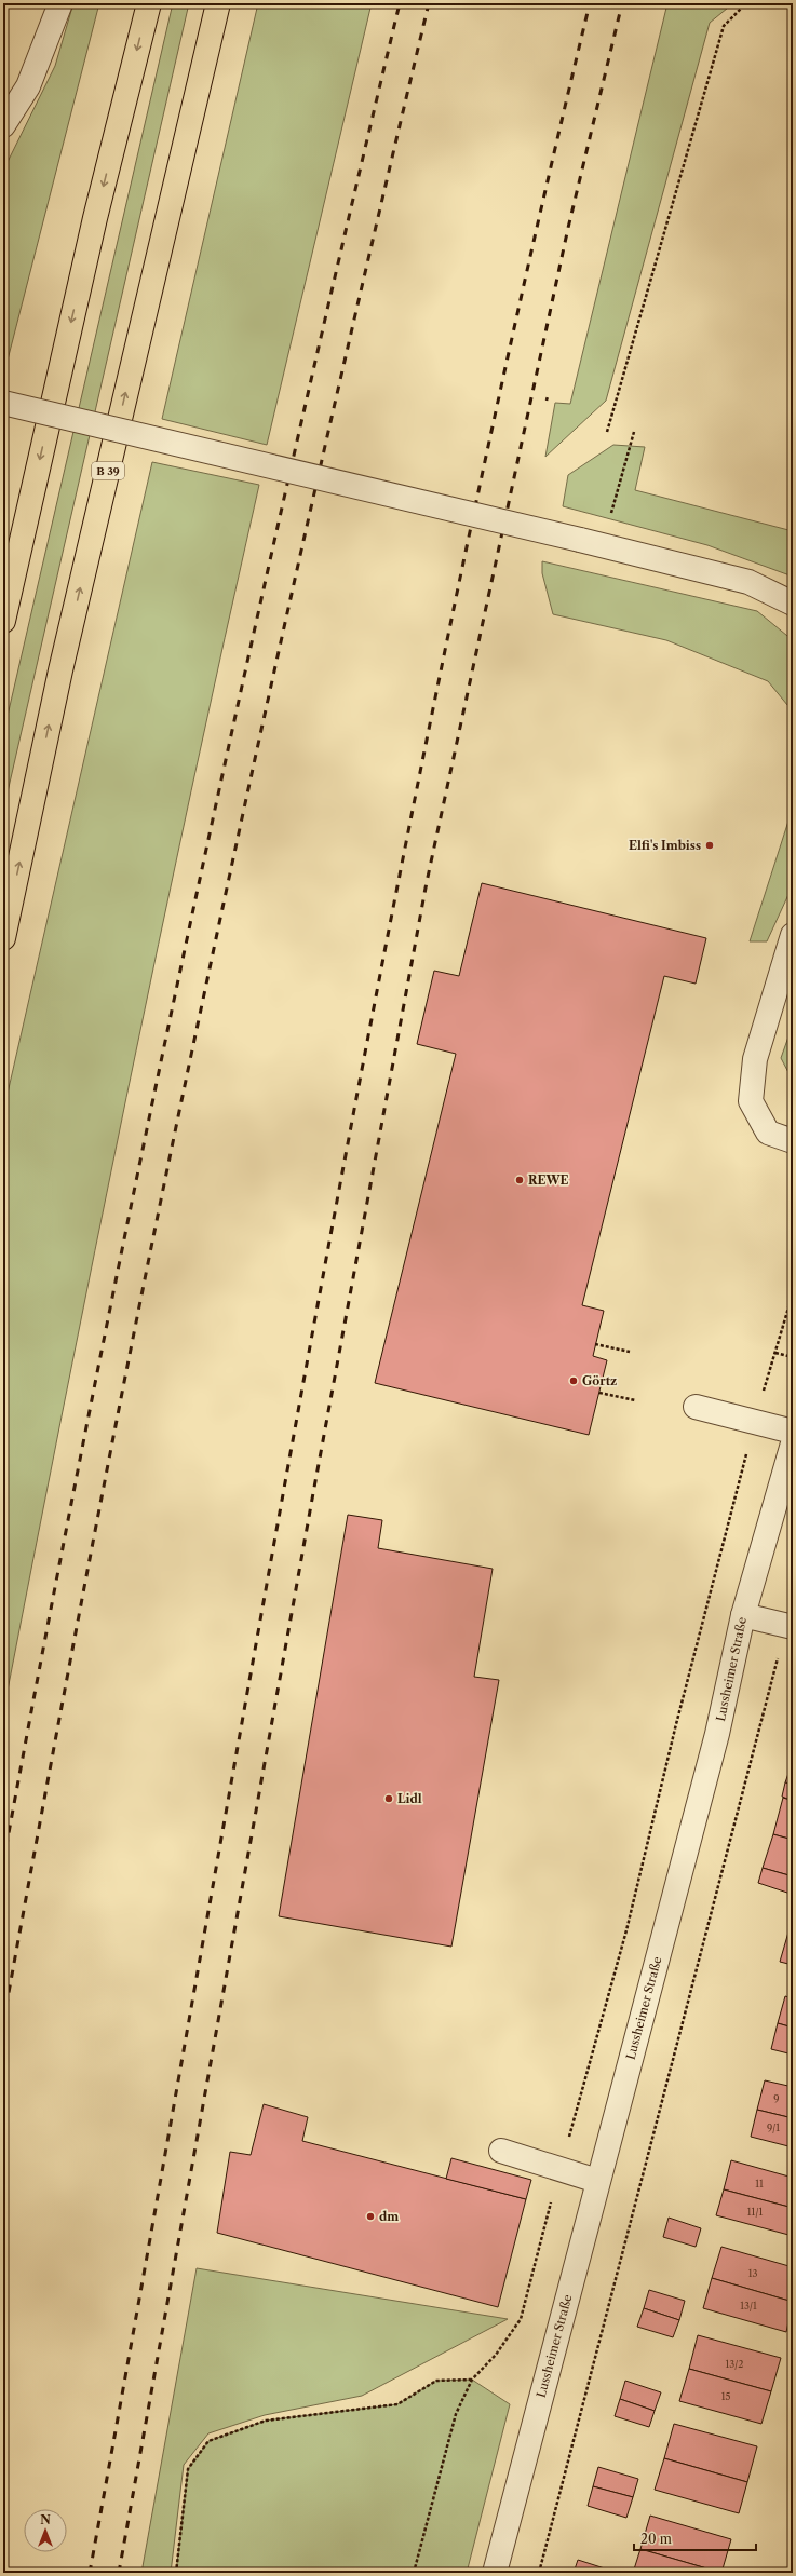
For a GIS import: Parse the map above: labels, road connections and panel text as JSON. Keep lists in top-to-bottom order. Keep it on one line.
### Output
{"streets":{"highway":["B 39"],"street":["Lussheimer Straße"]},"places":["Elfi's Imbiss","REWE","Görtz","Lidl","dm"],"house_numbers":["9","9/1","11","11/1","13","13/1","13/2","15"],"scale_bar":"20 m","north":"top"}
